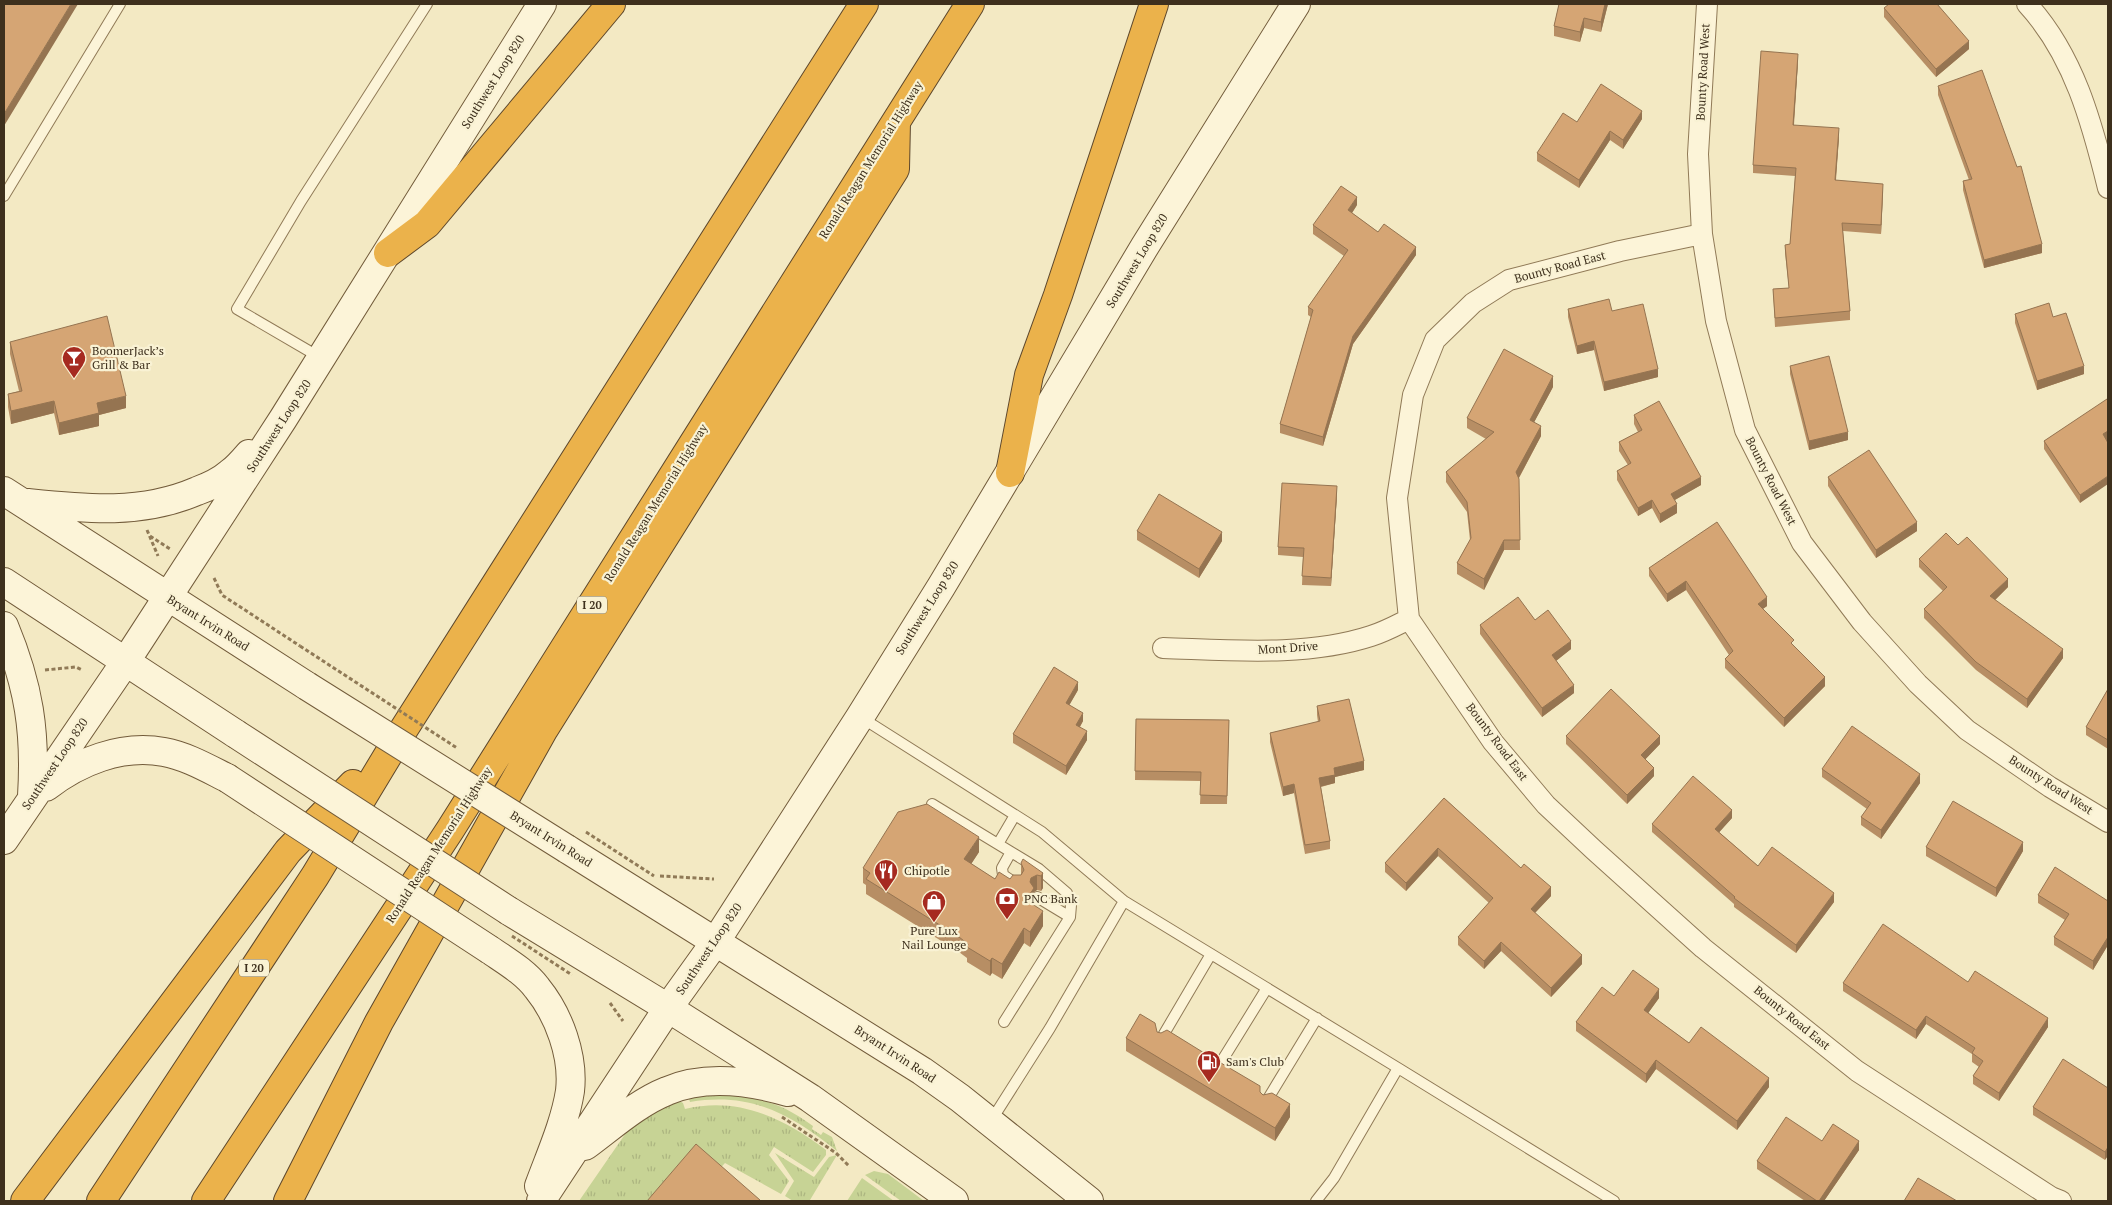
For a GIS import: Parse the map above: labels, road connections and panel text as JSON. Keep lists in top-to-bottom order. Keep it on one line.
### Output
{"streets":{"highway":["Ronald Reagan Memorial Highway","I 20"],"main road":["Southwest Loop 820","Bryant Irvin Road"],"street":["Bounty Road West","Bounty Road East","Mont Drive"]},"crossings":[["Bounty Road West","Bounty Road East"],["Southwest Loop 820","Bryant Irvin Road"],["Bounty Road East","Mont Drive"]],"places":{"bar":["BoomerJack’s Grill & Bar"],"restaurant":["Chipotle"],"bank":["PNC Bank"],"shop":["Pure Lux Nail Lounge"],"fuel station":["Sam's Club"]}}
